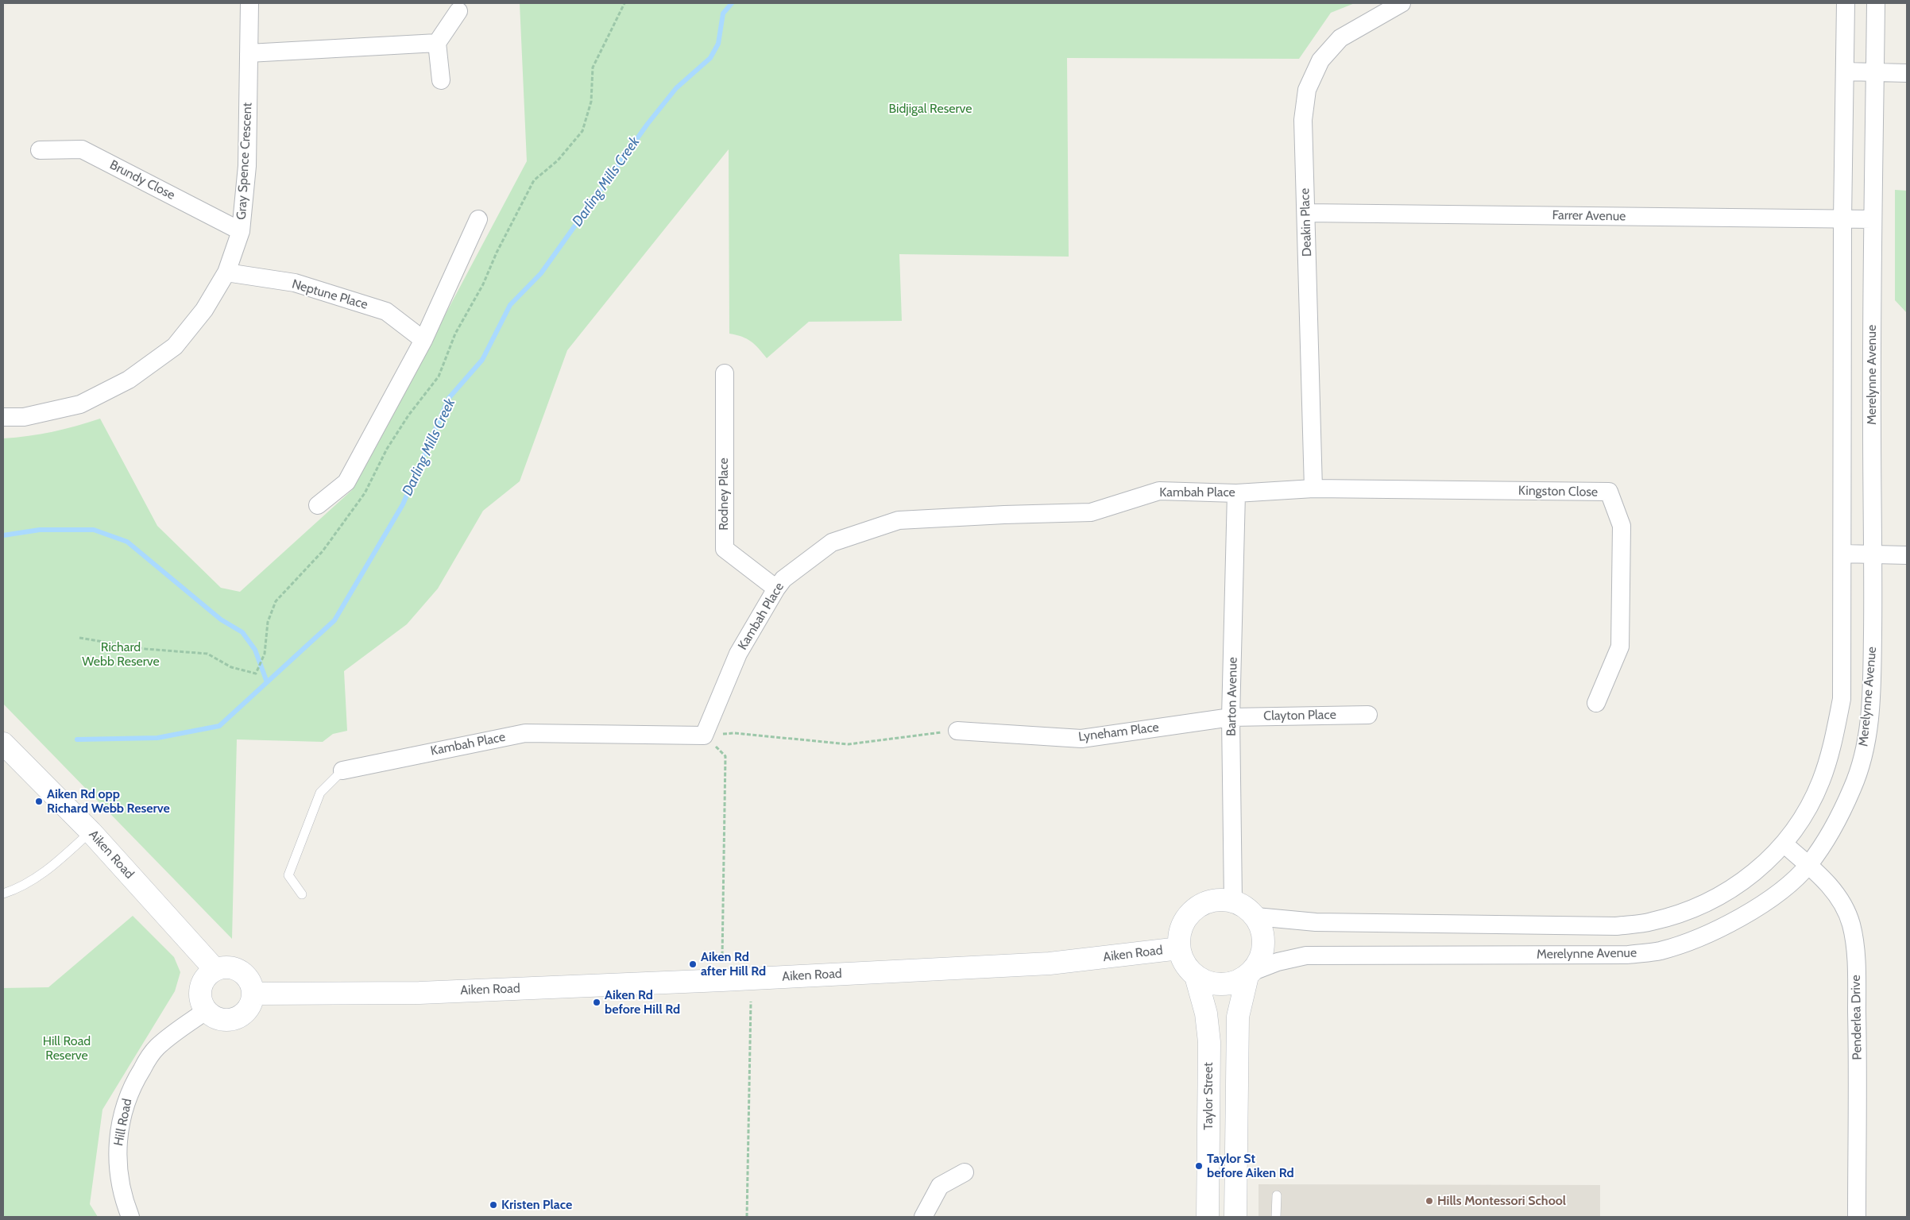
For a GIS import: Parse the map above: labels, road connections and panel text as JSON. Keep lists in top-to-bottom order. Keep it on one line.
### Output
{"streets":{"street":["Gray Spence Crescent","Brundy Close","Farrer Avenue","Deakin Place","Neptune Place","Merelynne Avenue","Kingston Close","Kambah Place","Rodney Place","Barton Avenue","Clayton Place","Lyneham Place","Aiken Road","Penderlea Drive","Taylor Street","Hill Road"]},"crossings":[["Gray Spence Crescent","Brundy Close"],["Gray Spence Crescent","Neptune Place"],["Farrer Avenue","Deakin Place"],["Farrer Avenue","Merelynne Avenue"],["Deakin Place","Kingston Close"],["Deakin Place","Kambah Place"],["Merelynne Avenue","Barton Avenue"],["Merelynne Avenue","Aiken Road"],["Merelynne Avenue","Penderlea Drive"],["Merelynne Avenue","Taylor Street"],["Kingston Close","Kambah Place"],["Kambah Place","Rodney Place"],["Kambah Place","Barton Avenue"],["Barton Avenue","Clayton Place"],["Barton Avenue","Lyneham Place"],["Barton Avenue","Aiken Road"],["Barton Avenue","Taylor Street"],["Clayton Place","Lyneham Place"],["Aiken Road","Taylor Street"],["Aiken Road","Hill Road"]],"water":["Darling Mills Creek"],"parks":["Bidjigal Reserve","Richard Webb Reserve","Hill Road Reserve"],"places":["Aiken Rd opp Richard Webb Reserve","Aiken Rd after Hill Rd","Aiken Rd before Hill Rd","Taylor St before Aiken Rd","Hills Montessori School","Kristen Place"]}
